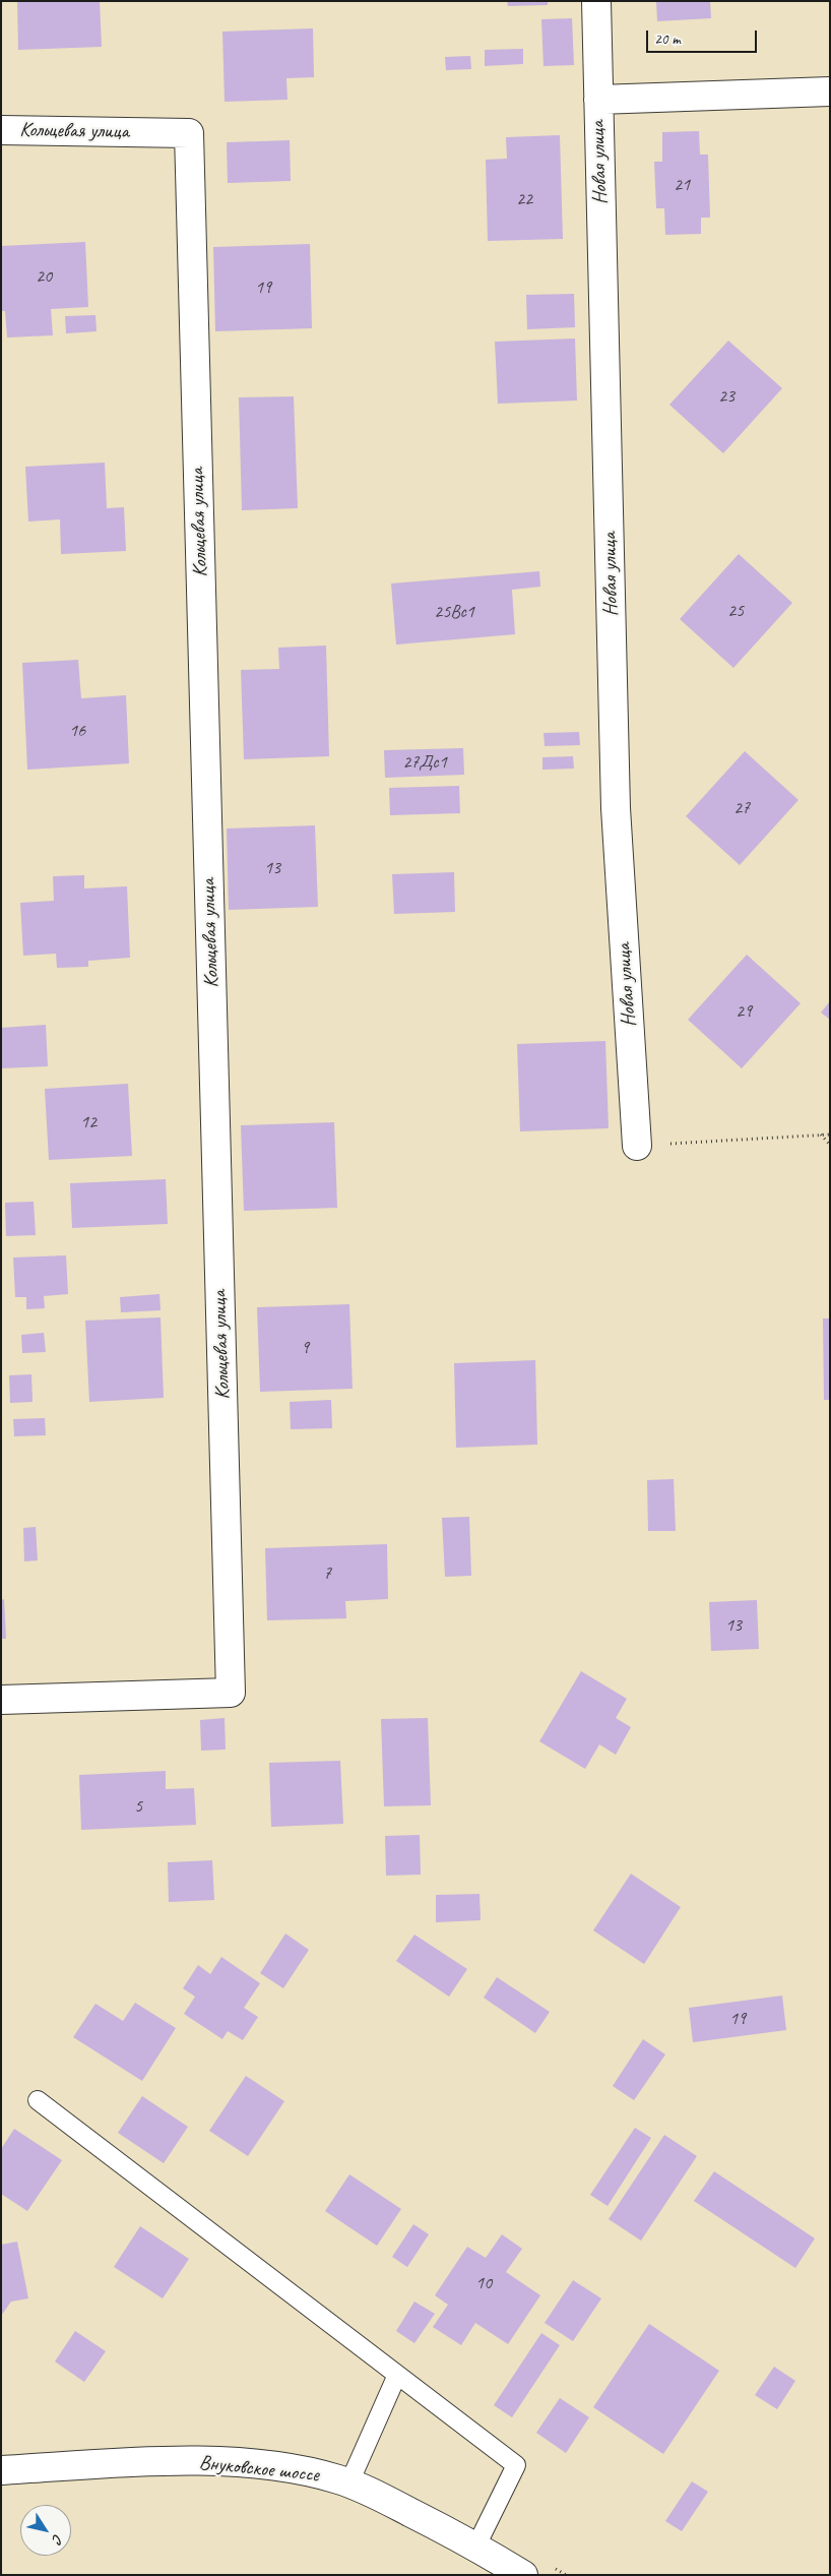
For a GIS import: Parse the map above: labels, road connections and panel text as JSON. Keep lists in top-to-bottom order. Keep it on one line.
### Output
{"streets":{"street":["Кольцевая улица","Новая улица","Внуковское шоссе"]},"house_numbers":["21","22","20","19","23","25","25Вс1","16","27Дс1","27","13","29","12","9","7","13","5","19","10"],"scale_bar":"20 m","north":"bottom right"}
